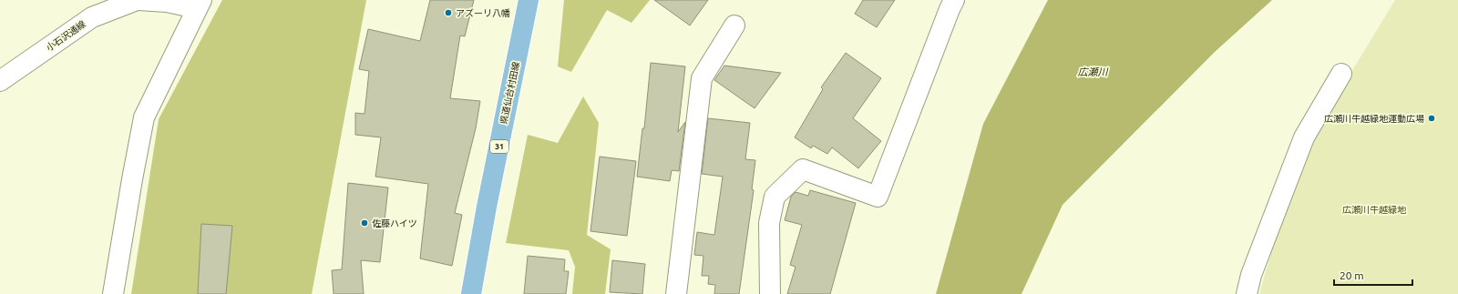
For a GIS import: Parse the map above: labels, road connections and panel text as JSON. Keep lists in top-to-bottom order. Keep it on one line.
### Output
{"streets":{"main road":["県道仙台村田線","31"],"street":["小石沢通線"]},"water":["広瀬川"],"parks":["広瀬川牛越緑地"],"places":["アズーリ八幡","広瀬川牛越緑地運動広場","佐藤ハイツ"],"scale_bar":"20 m"}
